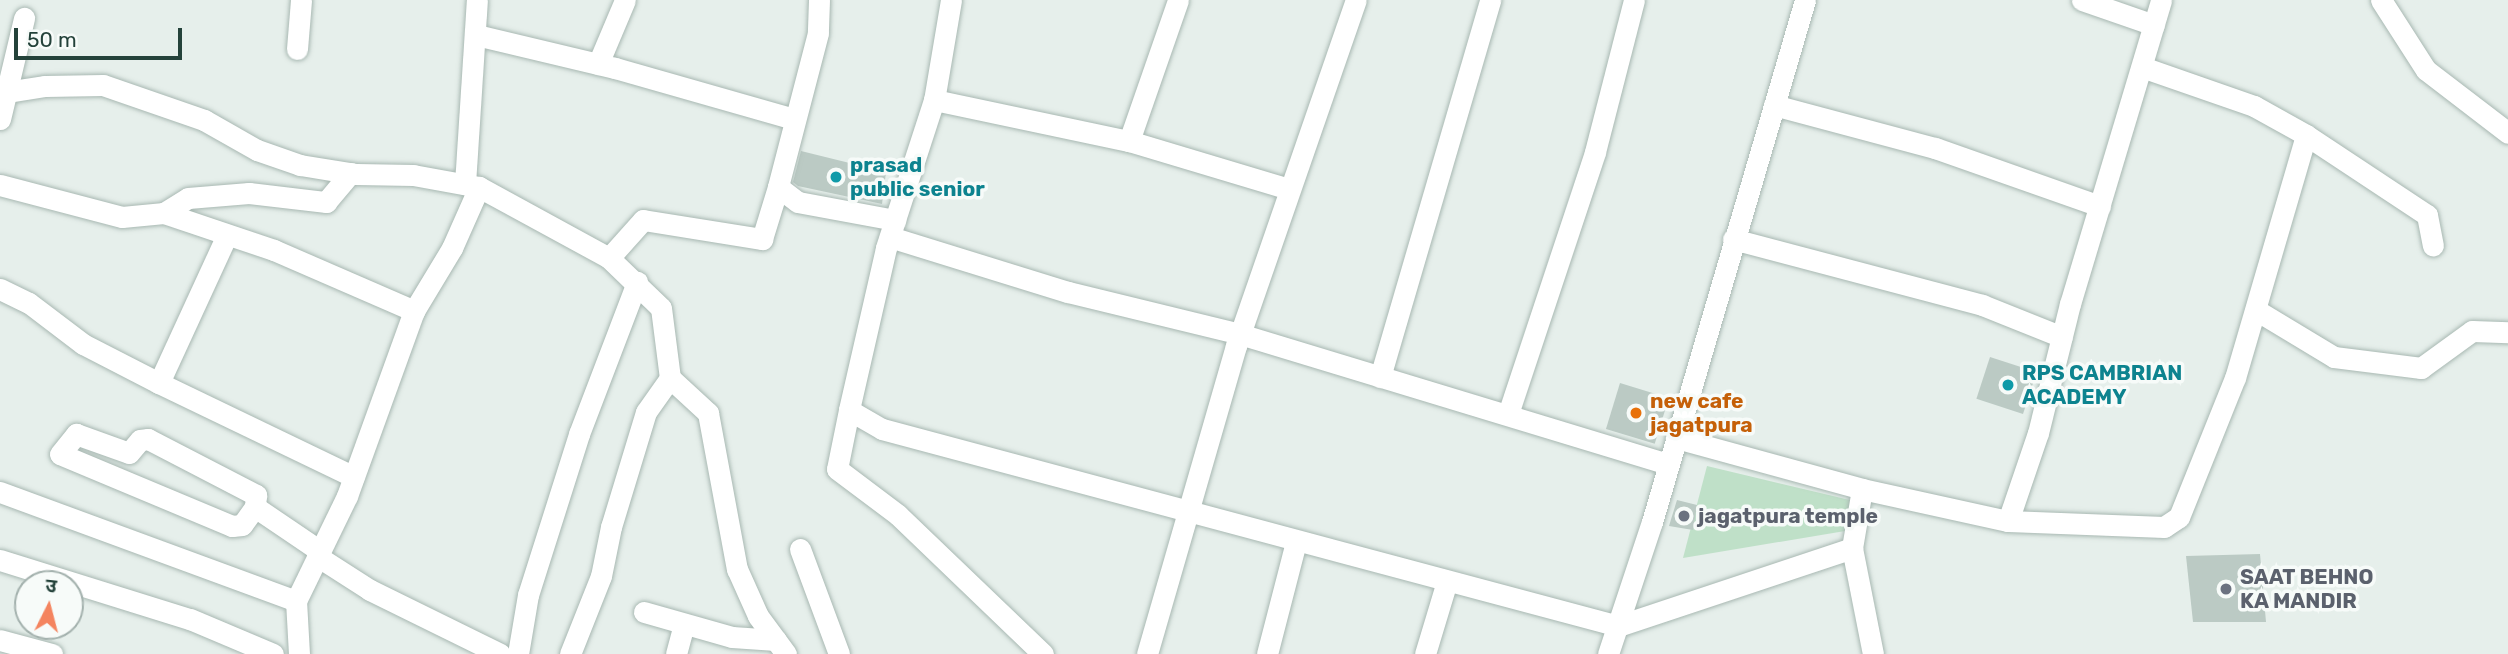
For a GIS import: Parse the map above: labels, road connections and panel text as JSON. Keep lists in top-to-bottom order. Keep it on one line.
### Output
{"places":["prasad public senior","RPS CAMBRIAN ACADEMY","new cafe jagatpura","jagatpura temple","SAAT BEHNO KA MANDIR"],"scale_bar":"50 m","north":"top"}
